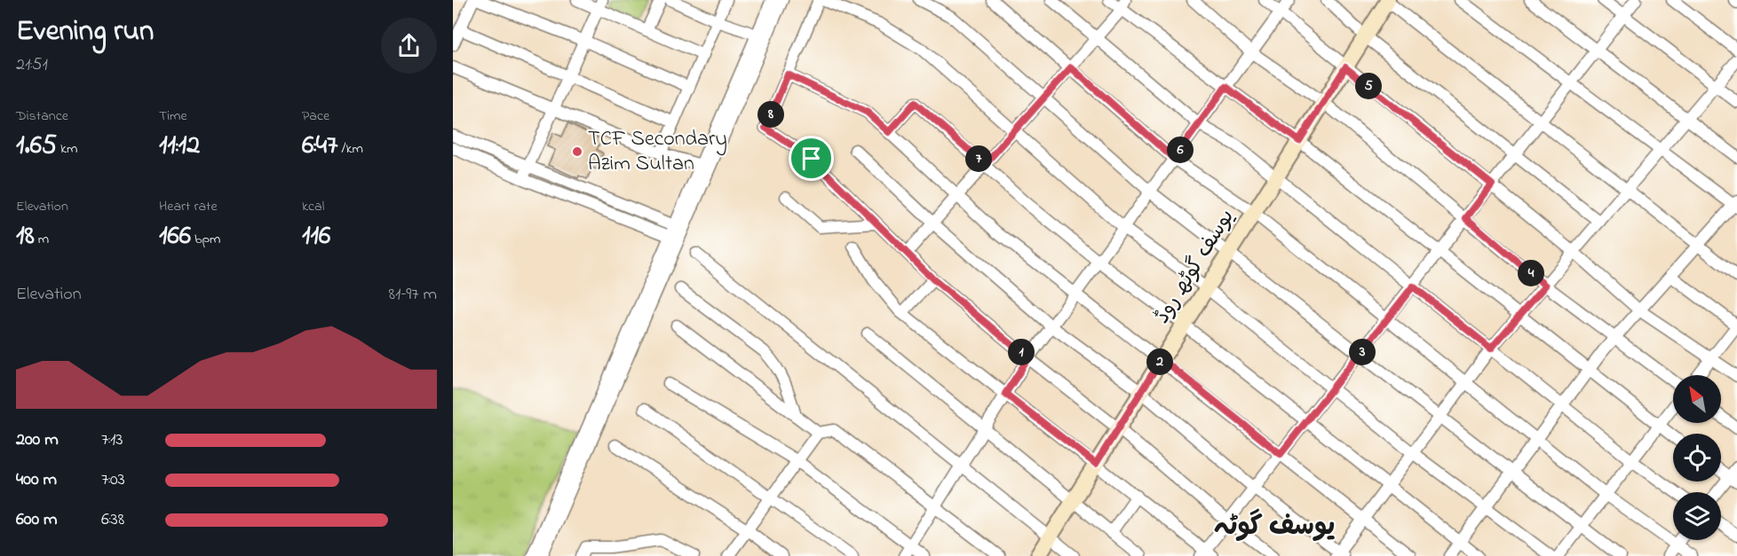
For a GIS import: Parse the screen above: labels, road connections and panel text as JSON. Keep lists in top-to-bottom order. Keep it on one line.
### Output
{"streets":{"street":["یوسف گوٹھ روڈ"]},"districts":["یوسف گوٹہ"],"places":["TCF Secondary Azim Sultan"],"north":"top left","page":{"heading":["Evening run","21:51"],"pins":["5","8","6","7","4","1","3","2"],"stats":[["Distance","1.65 km"],["Time","11:12"],["Pace","6:47 /km"],["Elevation","18 m"],["Heart rate","166 bpm"],["kcal","116"]],"chart":["Elevation","81–97 m"],"list":[{"name":"200 m","note":"7:13"},{"name":"400 m","note":"7:03"},{"name":"600 m","note":"6:38"}]}}
